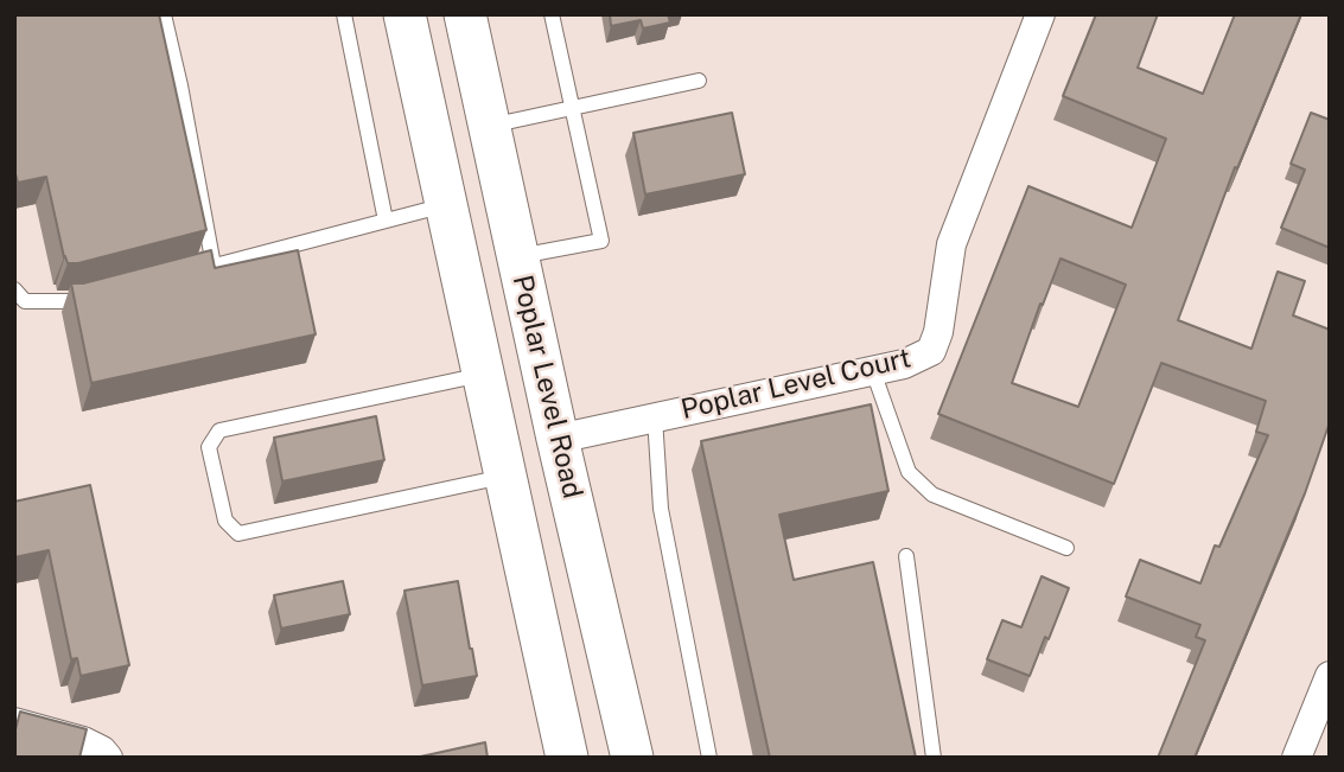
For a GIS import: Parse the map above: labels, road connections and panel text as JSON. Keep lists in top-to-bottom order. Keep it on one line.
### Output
{"streets":{"main road":["Poplar Level Road"],"street":["Poplar Level Court"]},"crossings":[["Poplar Level Court","Poplar Level Road"]]}
